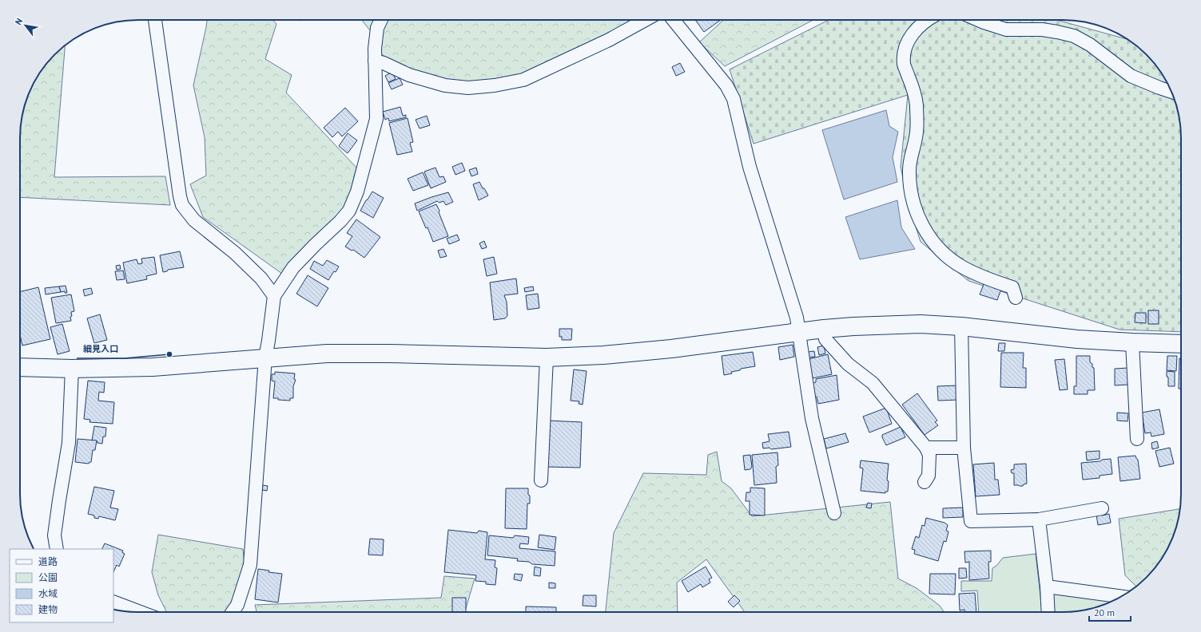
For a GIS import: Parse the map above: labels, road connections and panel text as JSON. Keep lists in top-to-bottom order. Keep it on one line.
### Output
{"places":["細見入口"],"legend":["道路","公園","水域","建物"],"scale_bar":"20 m","north":"top left"}
